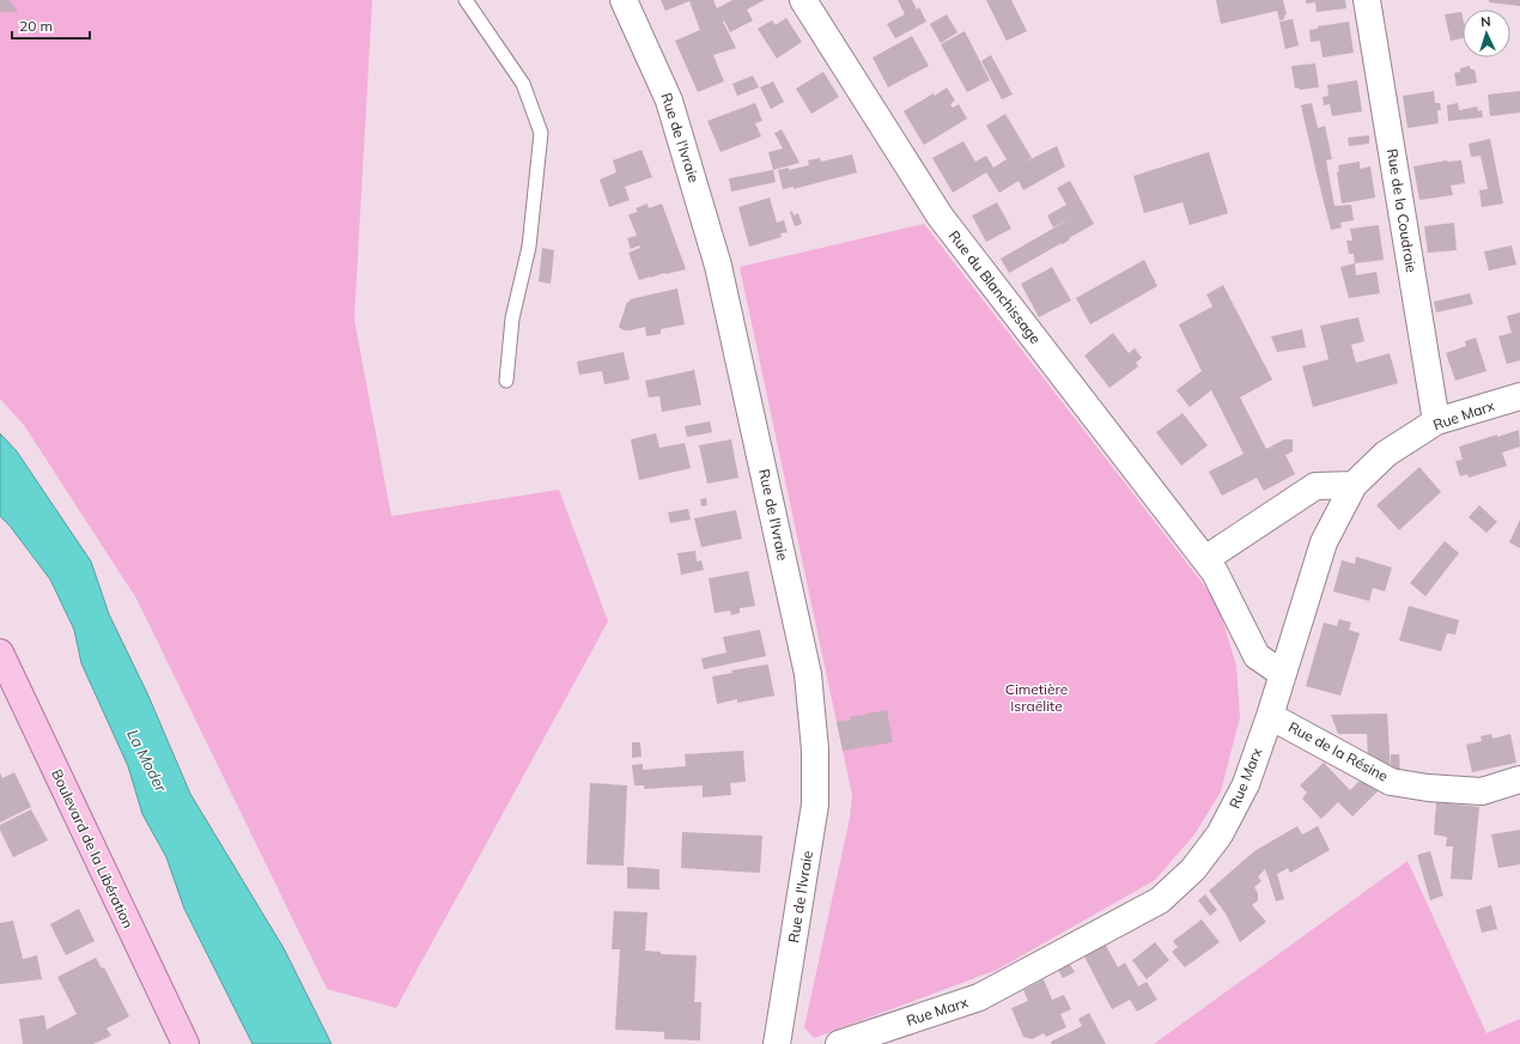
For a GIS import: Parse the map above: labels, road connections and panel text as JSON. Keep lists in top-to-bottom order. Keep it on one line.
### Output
{"streets":{"main road":["Boulevard de la Libération"],"street":["Rue de l'Ivraie","Rue de la Coudraie","Rue du Blanchissage","Rue Marx","Rue de la Résine"]},"crossings":[["Rue de la Coudraie","Rue Marx"],["Rue du Blanchissage","Rue Marx"],["Rue Marx","Rue de la Résine"]],"water":["La Moder"],"parks":["Cimetière Israëlite"],"scale_bar":"20 m","north":"top"}
